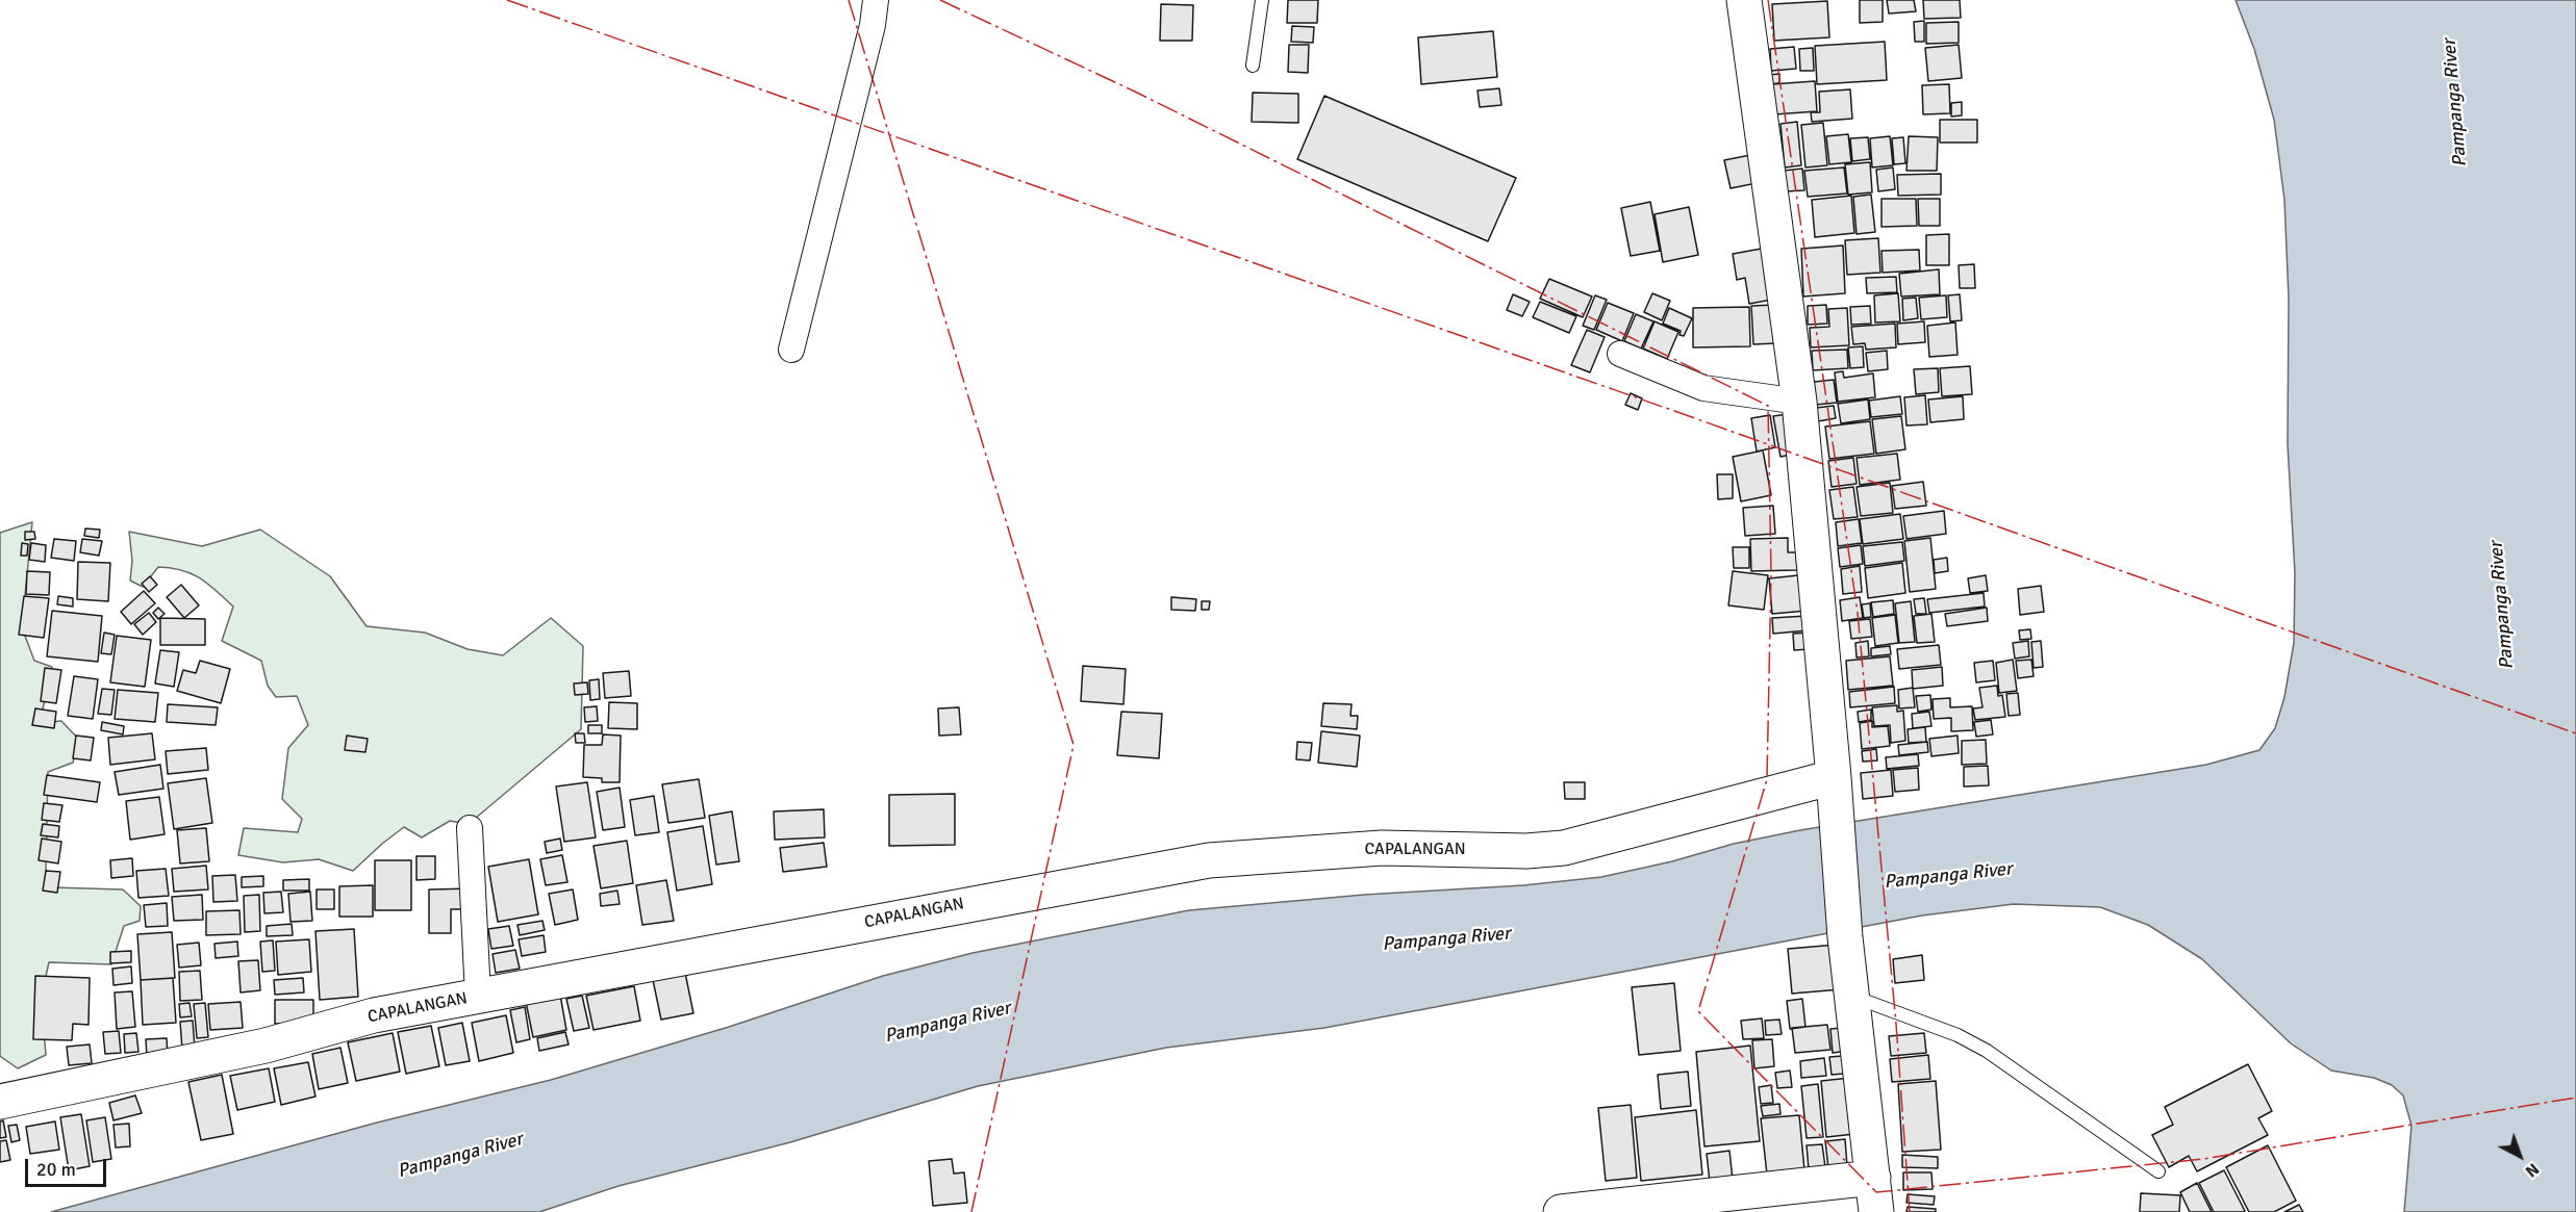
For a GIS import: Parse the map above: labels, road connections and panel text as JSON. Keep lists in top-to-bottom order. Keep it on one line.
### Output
{"streets":{"street":["CAPALANGAN"]},"water":["Pampanga River"],"scale_bar":"20 m","north":"bottom right"}
